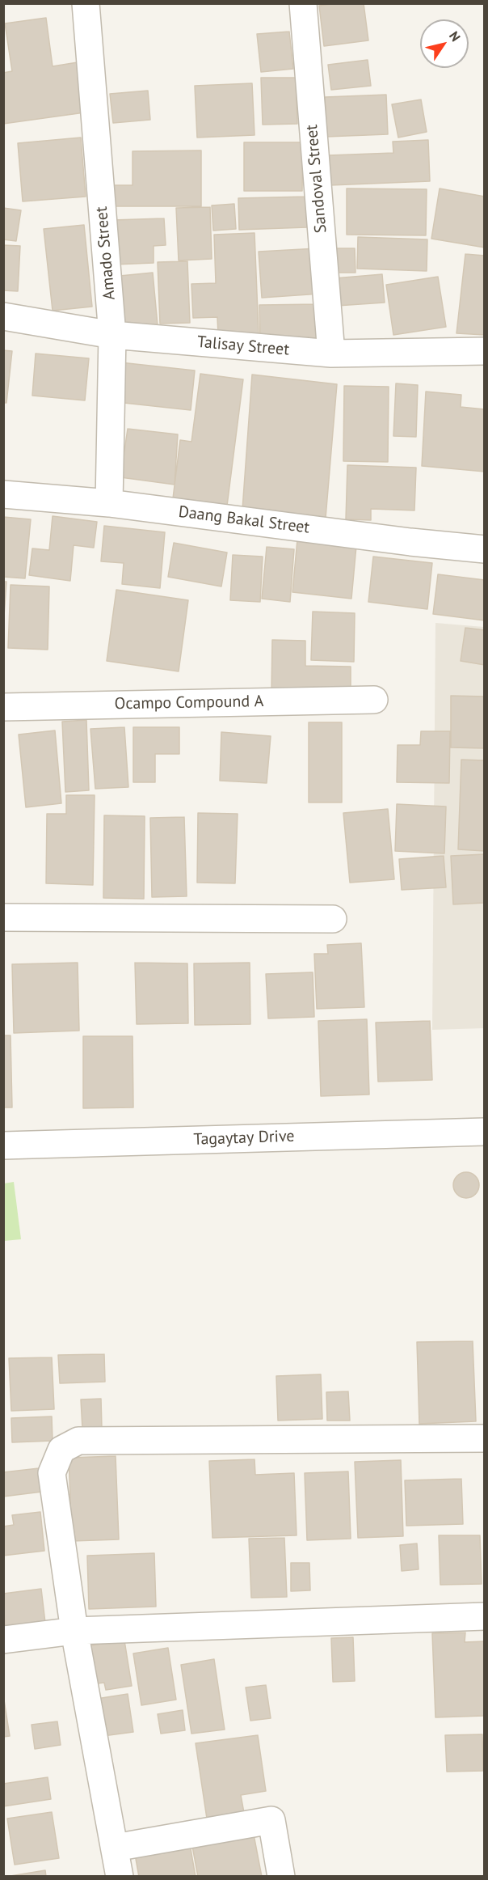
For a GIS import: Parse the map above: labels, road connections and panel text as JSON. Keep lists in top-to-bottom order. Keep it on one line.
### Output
{"streets":{"street":["Sandoval Street","Amado Street","Talisay Street","Daang Bakal Street","Ocampo Compound A","Tagaytay Drive"]},"crossings":[["Sandoval Street","Talisay Street"],["Amado Street","Talisay Street"],["Amado Street","Daang Bakal Street"]],"north":"top right"}
